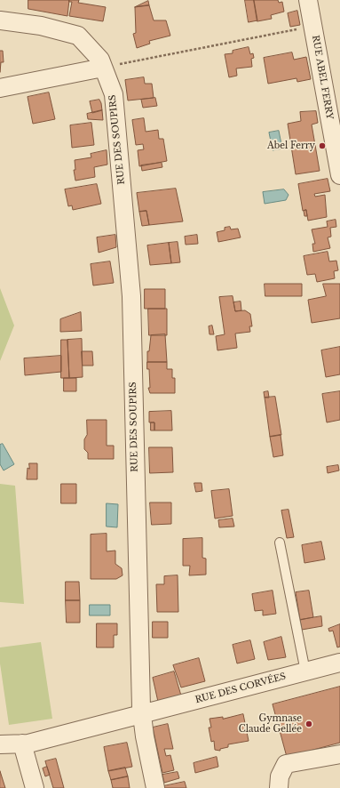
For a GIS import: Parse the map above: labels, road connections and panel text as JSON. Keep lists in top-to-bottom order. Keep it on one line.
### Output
{"streets":{"street":["RUE ABEL FERRY","RUE DES SOUPIRS","RUE DES CORVÉES"]},"crossings":[["RUE DES SOUPIRS","RUE DES CORVÉES"]],"places":["Abel Ferry","Gymnase Claude Gellée"]}
